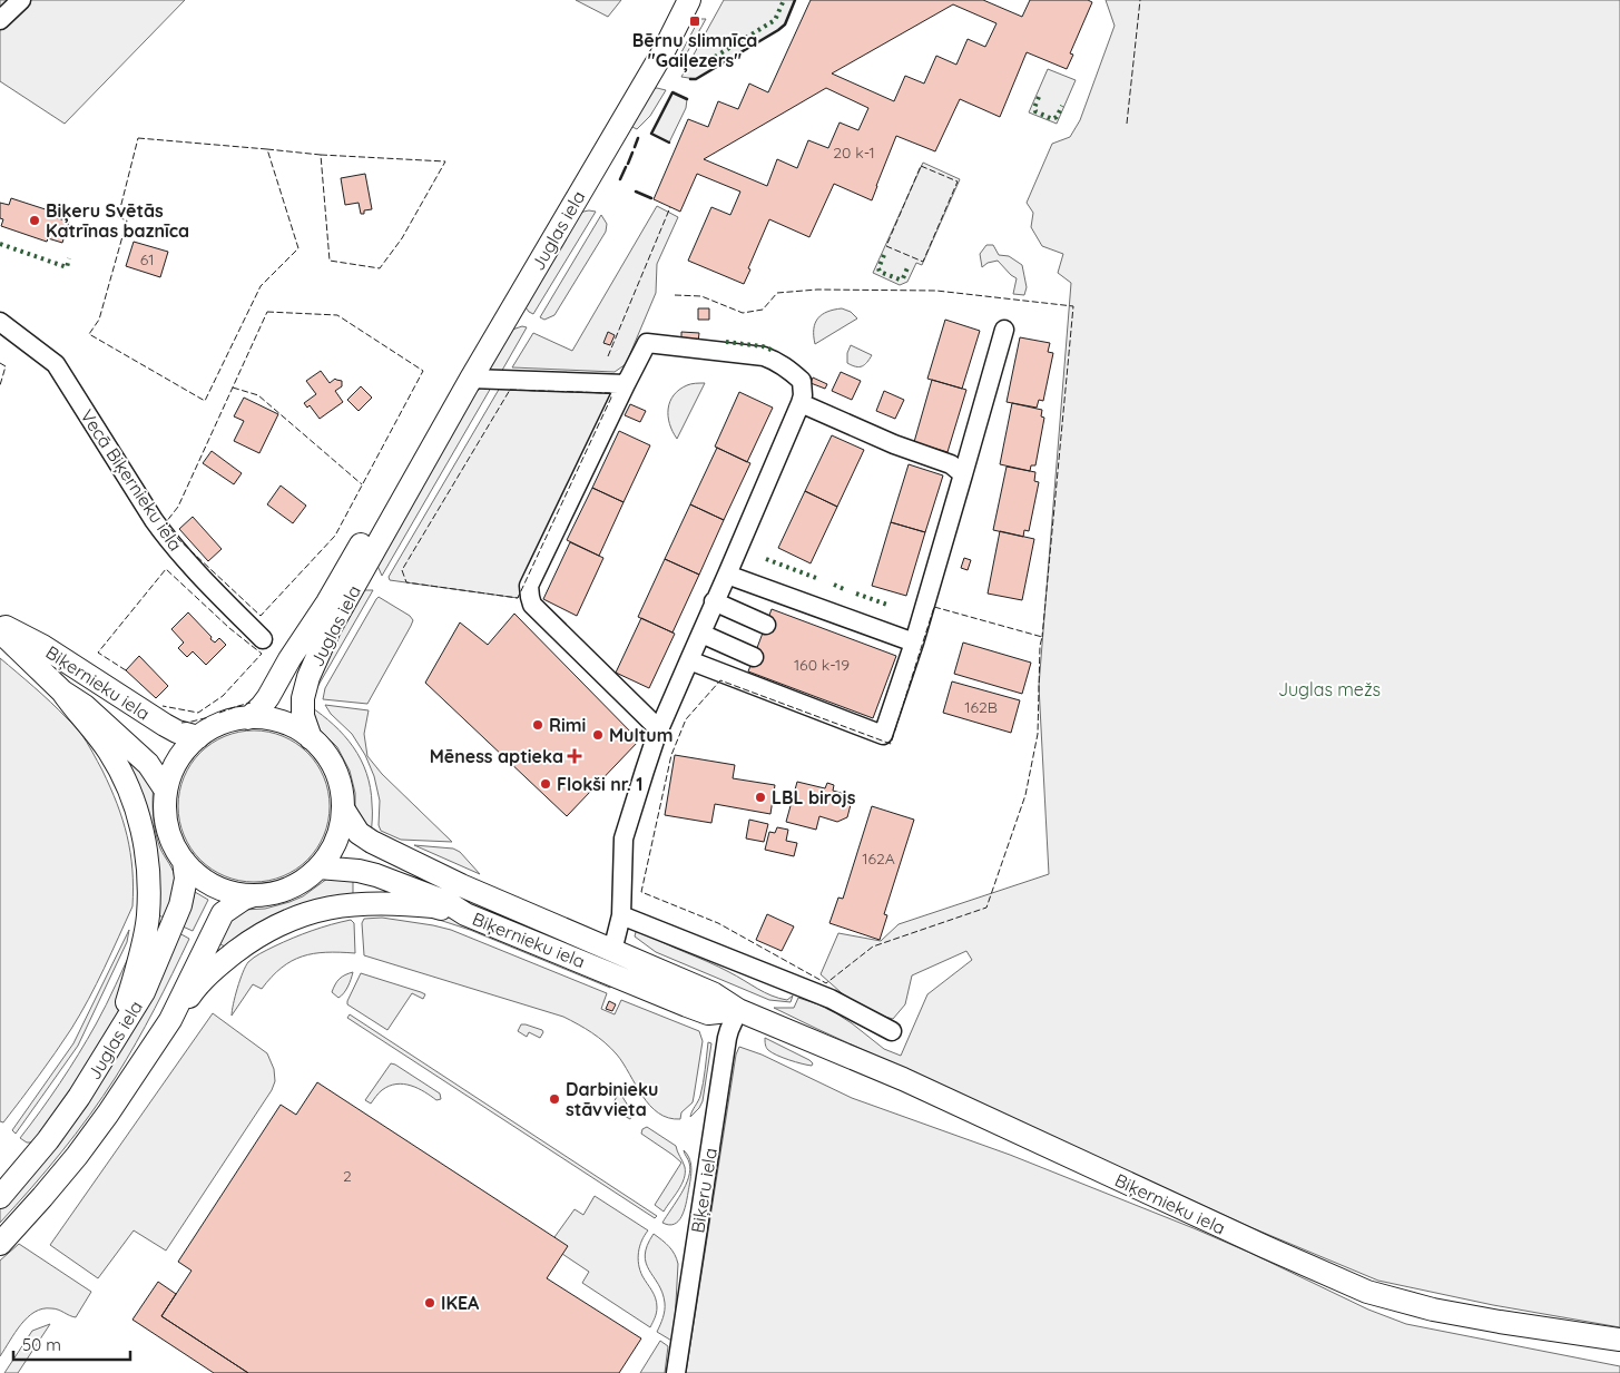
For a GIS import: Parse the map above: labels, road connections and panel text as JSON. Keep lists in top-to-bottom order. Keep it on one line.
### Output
{"streets":{"main road":["Juglas iela","Biķernieku iela"],"street":["Vecā Biķernieku iela","Biķeru iela"]},"crossings":[["Juglas iela","Biķernieku iela"],["Biķernieku iela","Biķeru iela"]],"parks":["Juglas mežs"],"places":{"transit":["Bērnu slimnīca \"Gaiļezers\""],"other":["Biķeru Svētās Katrīnas baznīca","Rimi","Multum","Flokši nr. 1","LBL birojs","Darbinieku stāvvieta","IKEA"],"health":["Mēness aptieka"]},"house_numbers":["20 k-1","61","160 k-19","162B","162A","2"],"scale_bar":"50 m"}
